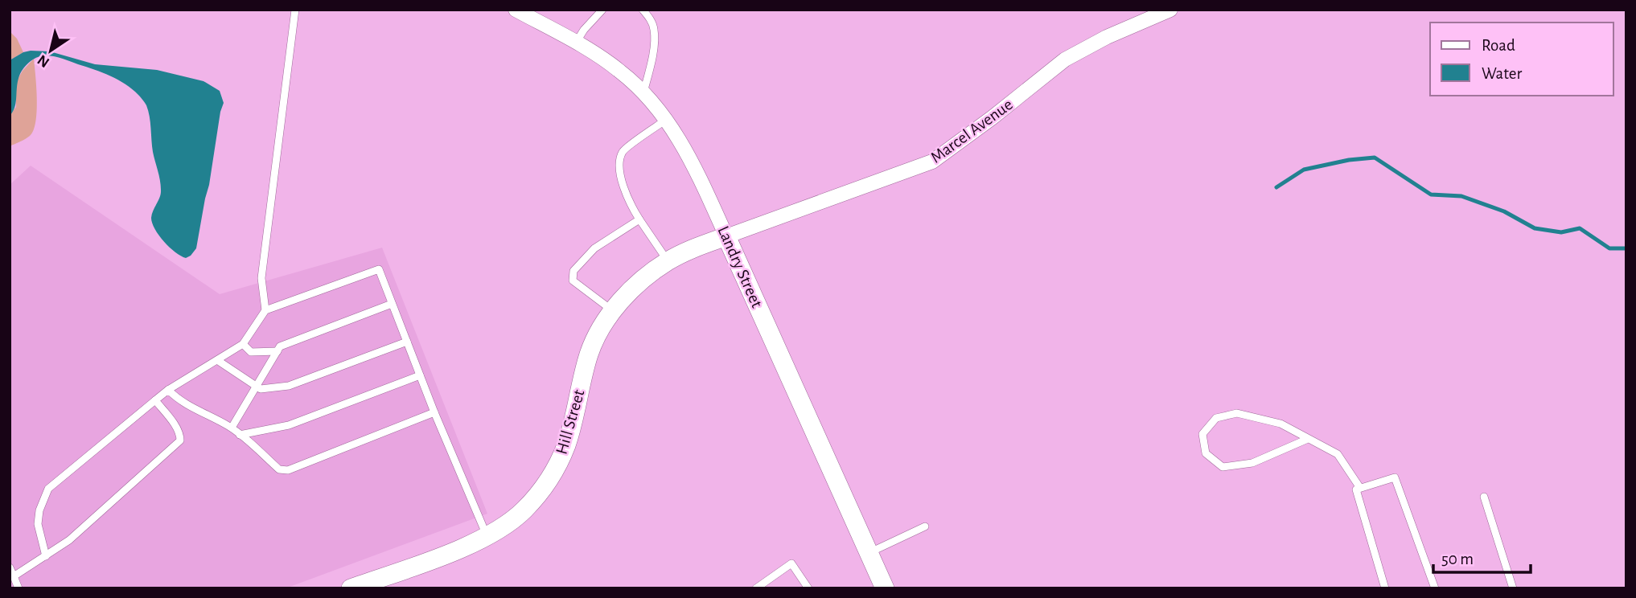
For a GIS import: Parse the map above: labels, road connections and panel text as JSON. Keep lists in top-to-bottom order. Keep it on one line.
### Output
{"streets":{"street":["Marcel Avenue","Landry Street","Hill Street"]},"crossings":[["Marcel Avenue","Landry Street"],["Marcel Avenue","Hill Street"],["Landry Street","Hill Street"]],"legend":["Road","Water"],"scale_bar":"50 m","north":"bottom left"}
